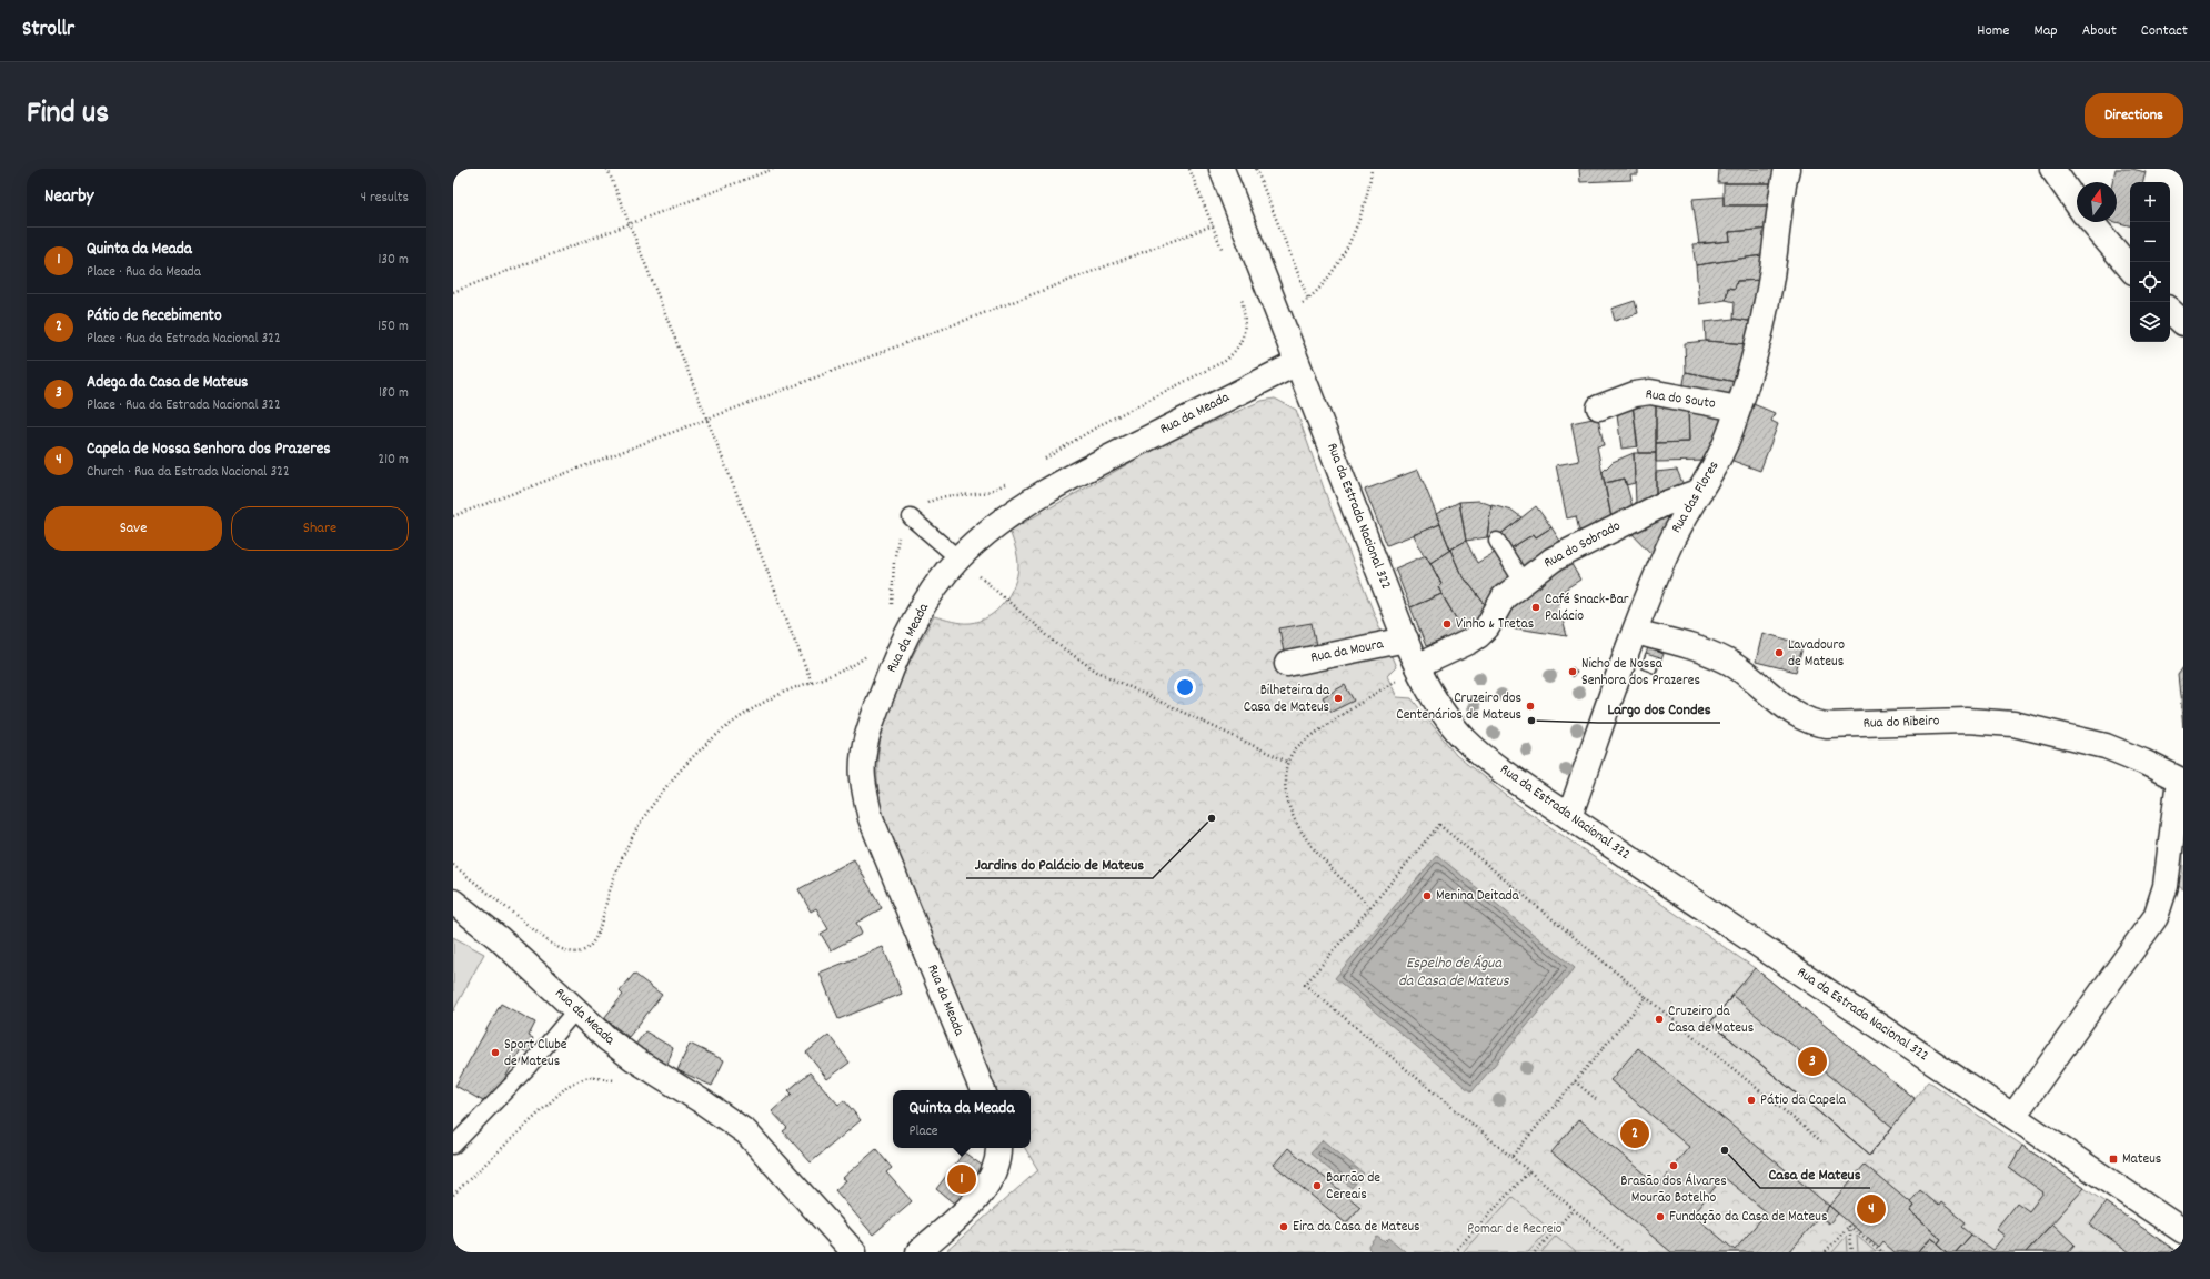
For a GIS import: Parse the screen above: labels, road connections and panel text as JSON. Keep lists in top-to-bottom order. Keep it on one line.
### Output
{"streets":{"street":["Rua do Souto","Rua da Meada","Rua das Flores","Rua da Estrada Nacional 322","Rua do Sobrado","Rua da Moura","Rua do Ribeiro"]},"crossings":[["Rua do Souto","Rua das Flores"],["Rua da Meada","Rua da Estrada Nacional 322"],["Rua das Flores","Rua da Estrada Nacional 322"],["Rua das Flores","Rua do Sobrado"],["Rua das Flores","Rua do Ribeiro"],["Rua da Estrada Nacional 322","Rua do Sobrado"],["Rua da Estrada Nacional 322","Rua da Moura"]],"water":["Espelho de Água da Casa de Mateus"],"parks":["Pomar de Recreio"],"places":{"other":["Café Snack-Bar Palácio","Vinho & Tretas","Lavadouro de Mateus","Nicho de Nossa Senhora dos Prazeres","Bilheteira da Casa de Mateus","Cruzeiro dos Centenários de Mateus","Largo dos Condes","Jardins do Palácio de Mateus","Menina Deitada","Cruzeiro da Casa de Mateus","Sport Clube de Mateus","Pátio da Capela","Casa de Mateus","Brasão dos Álvares Mourão Botelho","Barrão de Cereais","Fundação da Casa de Mateus","Eira da Casa de Mateus"],"transit":["Mateus"]},"north":"top","page":{"header":"Strollr","nav":["Home","Map","About","Contact"],"title":"Find us","buttons":["Directions",["Save","Share"]],"heading":["Nearby","4 results"],"map_buttons":["+","−"],"list":[{"mark":"1","name":"Quinta da Meada","note":"Place · Rua da Meada","value":"130 m"},{"mark":"2","name":"Pátio de Recebimento","note":"Place · Rua da Estrada Nacional 322","value":"150 m"},{"mark":"3","name":"Adega da Casa de Mateus","note":"Place · Rua da Estrada Nacional 322","value":"180 m"},{"mark":"4","name":"Capela de Nossa Senhora dos Prazeres","note":"Church · Rua da Estrada Nacional 322","value":"210 m"}],"pins":["3","2","1","4"],"popup":["Quinta da Meada","Place"]}}
